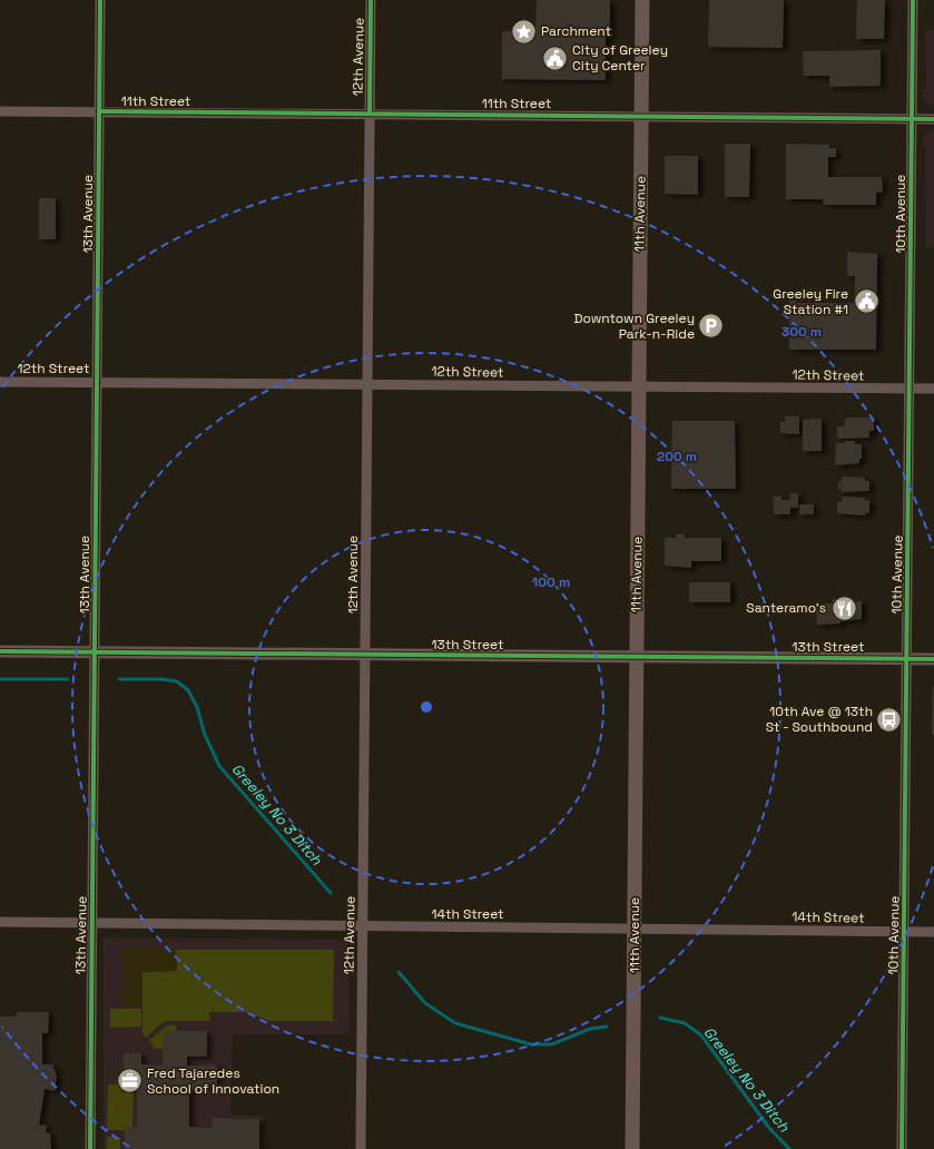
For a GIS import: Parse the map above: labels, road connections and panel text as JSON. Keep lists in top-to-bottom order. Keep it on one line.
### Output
{"streets":{"main road":["11th Avenue"],"street":["12th Avenue","11th Street","13th Avenue","10th Avenue","12th Street","13th Street","14th Street"]},"crossings":[["12th Avenue","11th Street"],["12th Avenue","12th Street"],["12th Avenue","13th Street"],["12th Avenue","14th Street"],["11th Street","13th Avenue"],["11th Street","11th Avenue"],["11th Street","10th Avenue"],["13th Avenue","12th Street"],["13th Avenue","13th Street"],["13th Avenue","14th Street"],["11th Avenue","12th Street"],["11th Avenue","13th Street"],["11th Avenue","14th Street"],["10th Avenue","12th Street"],["10th Avenue","13th Street"],["10th Avenue","14th Street"]],"water":["Greeley No 3 Ditch"],"places":{"place":["Parchment"],"public building":["City of Greeley City Center","Greeley Fire Station #1"],"parking":["Downtown Greeley Park-n-Ride"],"restaurant":["Santeramo's"],"bus stop":["10th Ave @ 13th St - Southbound"],"office":["Fred Tajaredes School of Innovation"]},"rings":["300 m","200 m","100 m"]}
